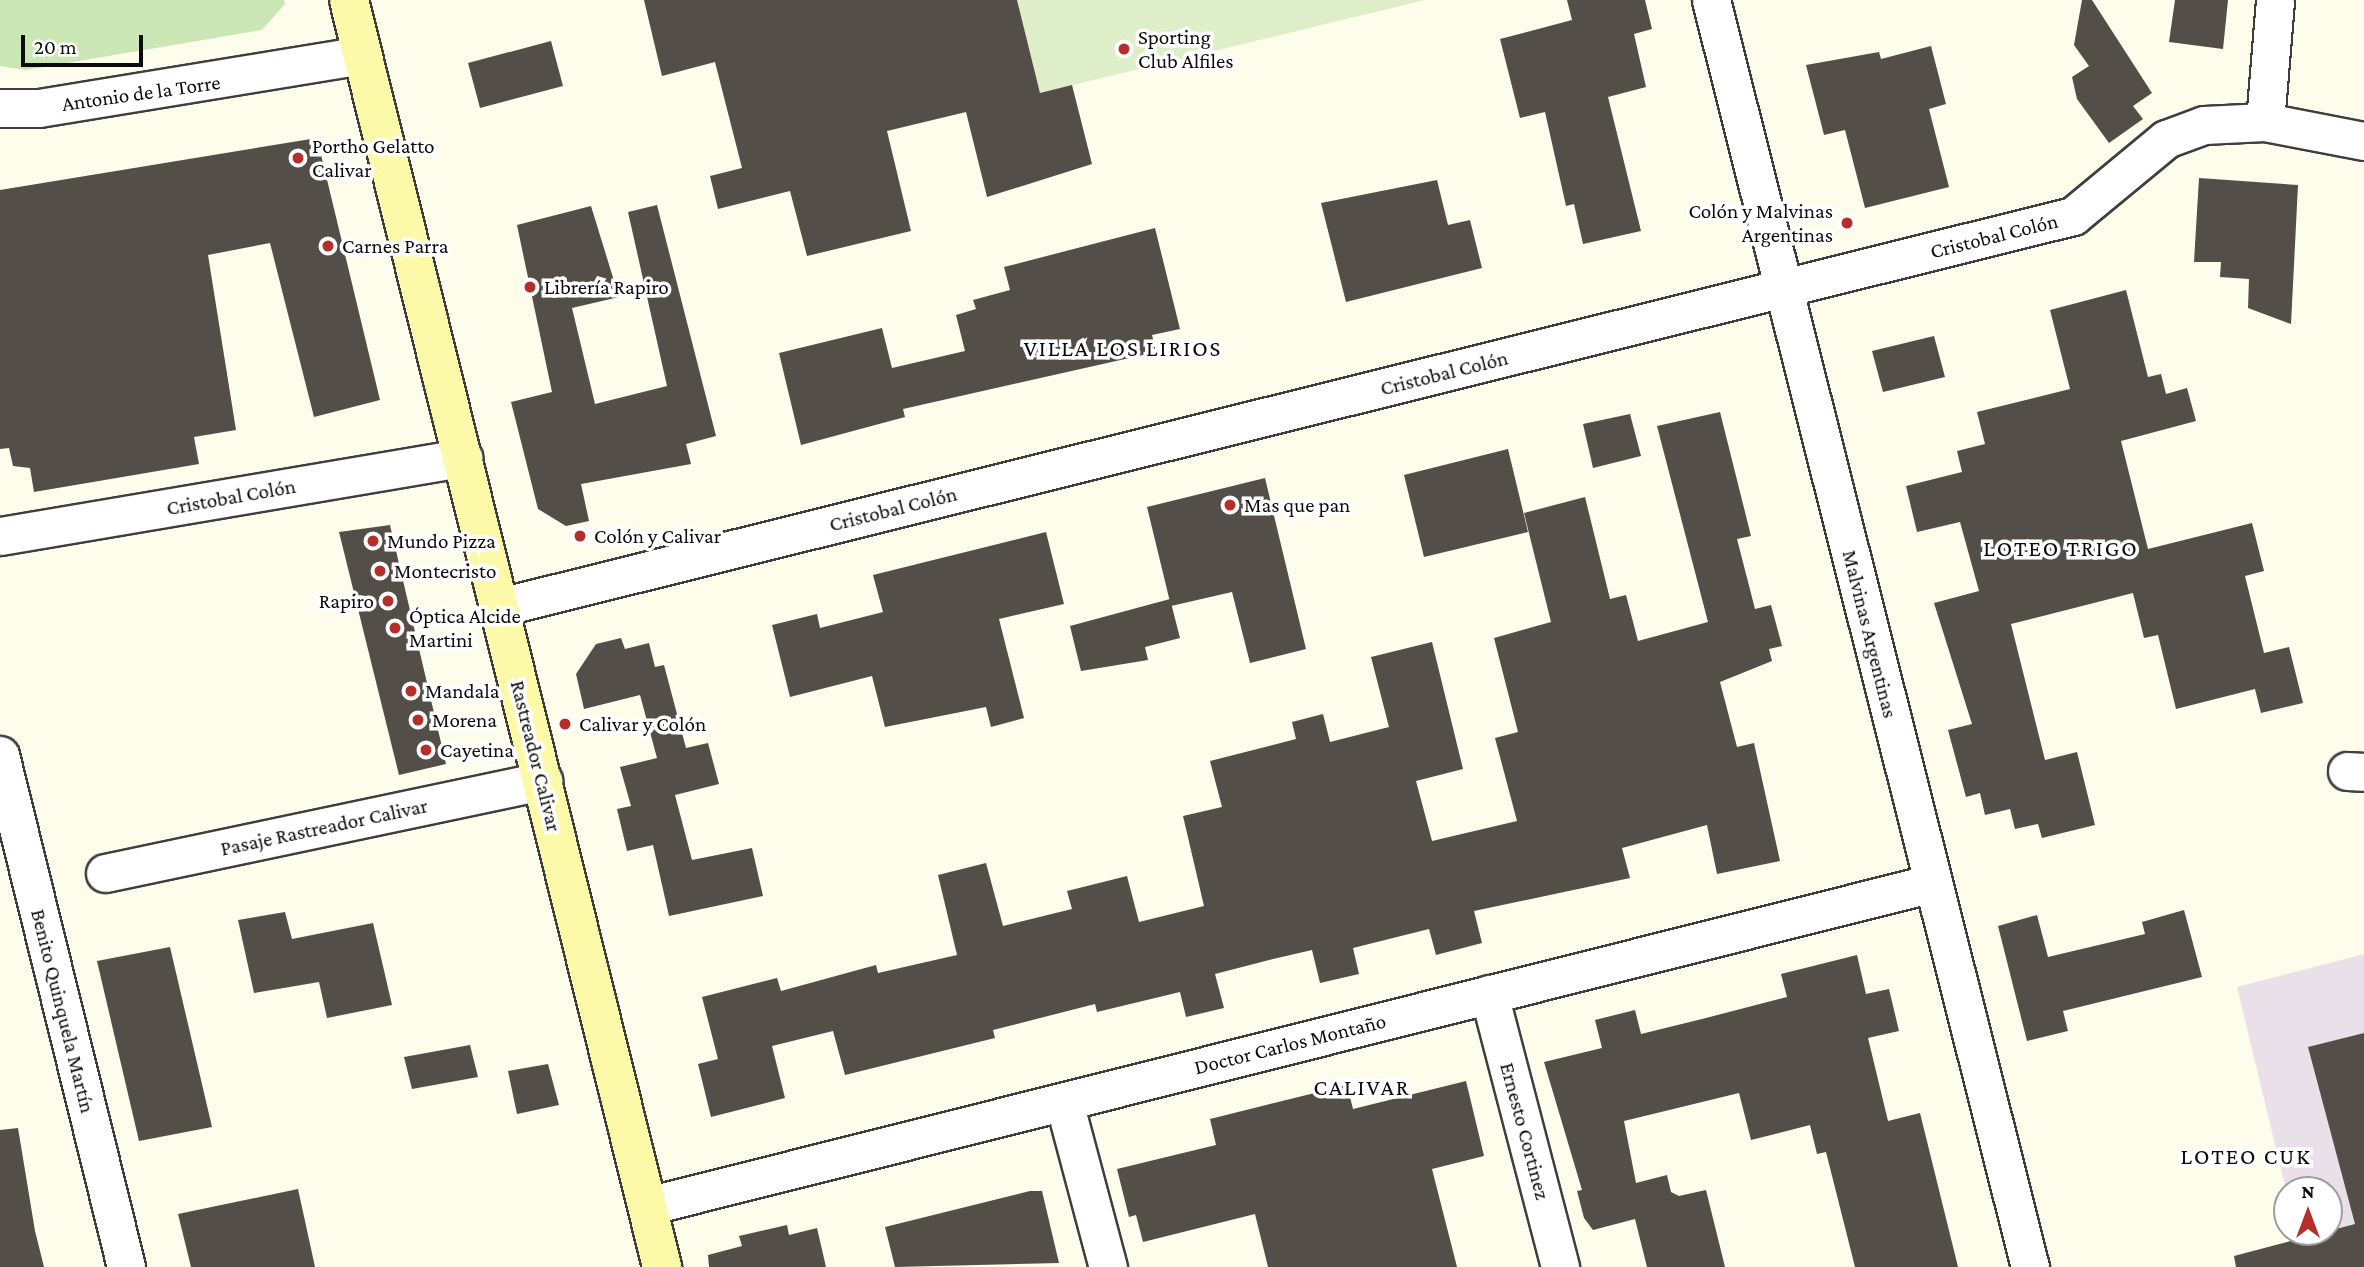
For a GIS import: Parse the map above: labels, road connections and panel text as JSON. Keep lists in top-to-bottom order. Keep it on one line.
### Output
{"streets":{"main road":["Rastreador Calivar"],"street":["Antonio de la Torre","Cristobal Colón","Malvinas Argentinas","Pasaje Rastreador Calivar","Benito Quinquela Martín","Doctor Carlos Montaño","Ernesto Cortinez"]},"crossings":[["Antonio de la Torre","Rastreador Calivar"],["Cristobal Colón","Malvinas Argentinas"],["Cristobal Colón","Rastreador Calivar"],["Malvinas Argentinas","Doctor Carlos Montaño"],["Rastreador Calivar","Pasaje Rastreador Calivar"],["Rastreador Calivar","Doctor Carlos Montaño"],["Doctor Carlos Montaño","Ernesto Cortinez"]],"districts":["VILLA LOS LIRIOS","LOTEO TRIGO","CALIVAR","LOTEO CUK"],"places":["Sporting Club Alfiles","Portho Gelatto Calivar","Colón y Malvinas Argentinas","Carnes Parra","Librería Rapiro","Mas que pan","Colón y Calivar","Mundo Pizza","Montecristo","Rapiro","Óptica Alcide Martini","Mandala","Morena","Calivar y Colón","Cayetina"],"scale_bar":"20 m","north":"top"}
